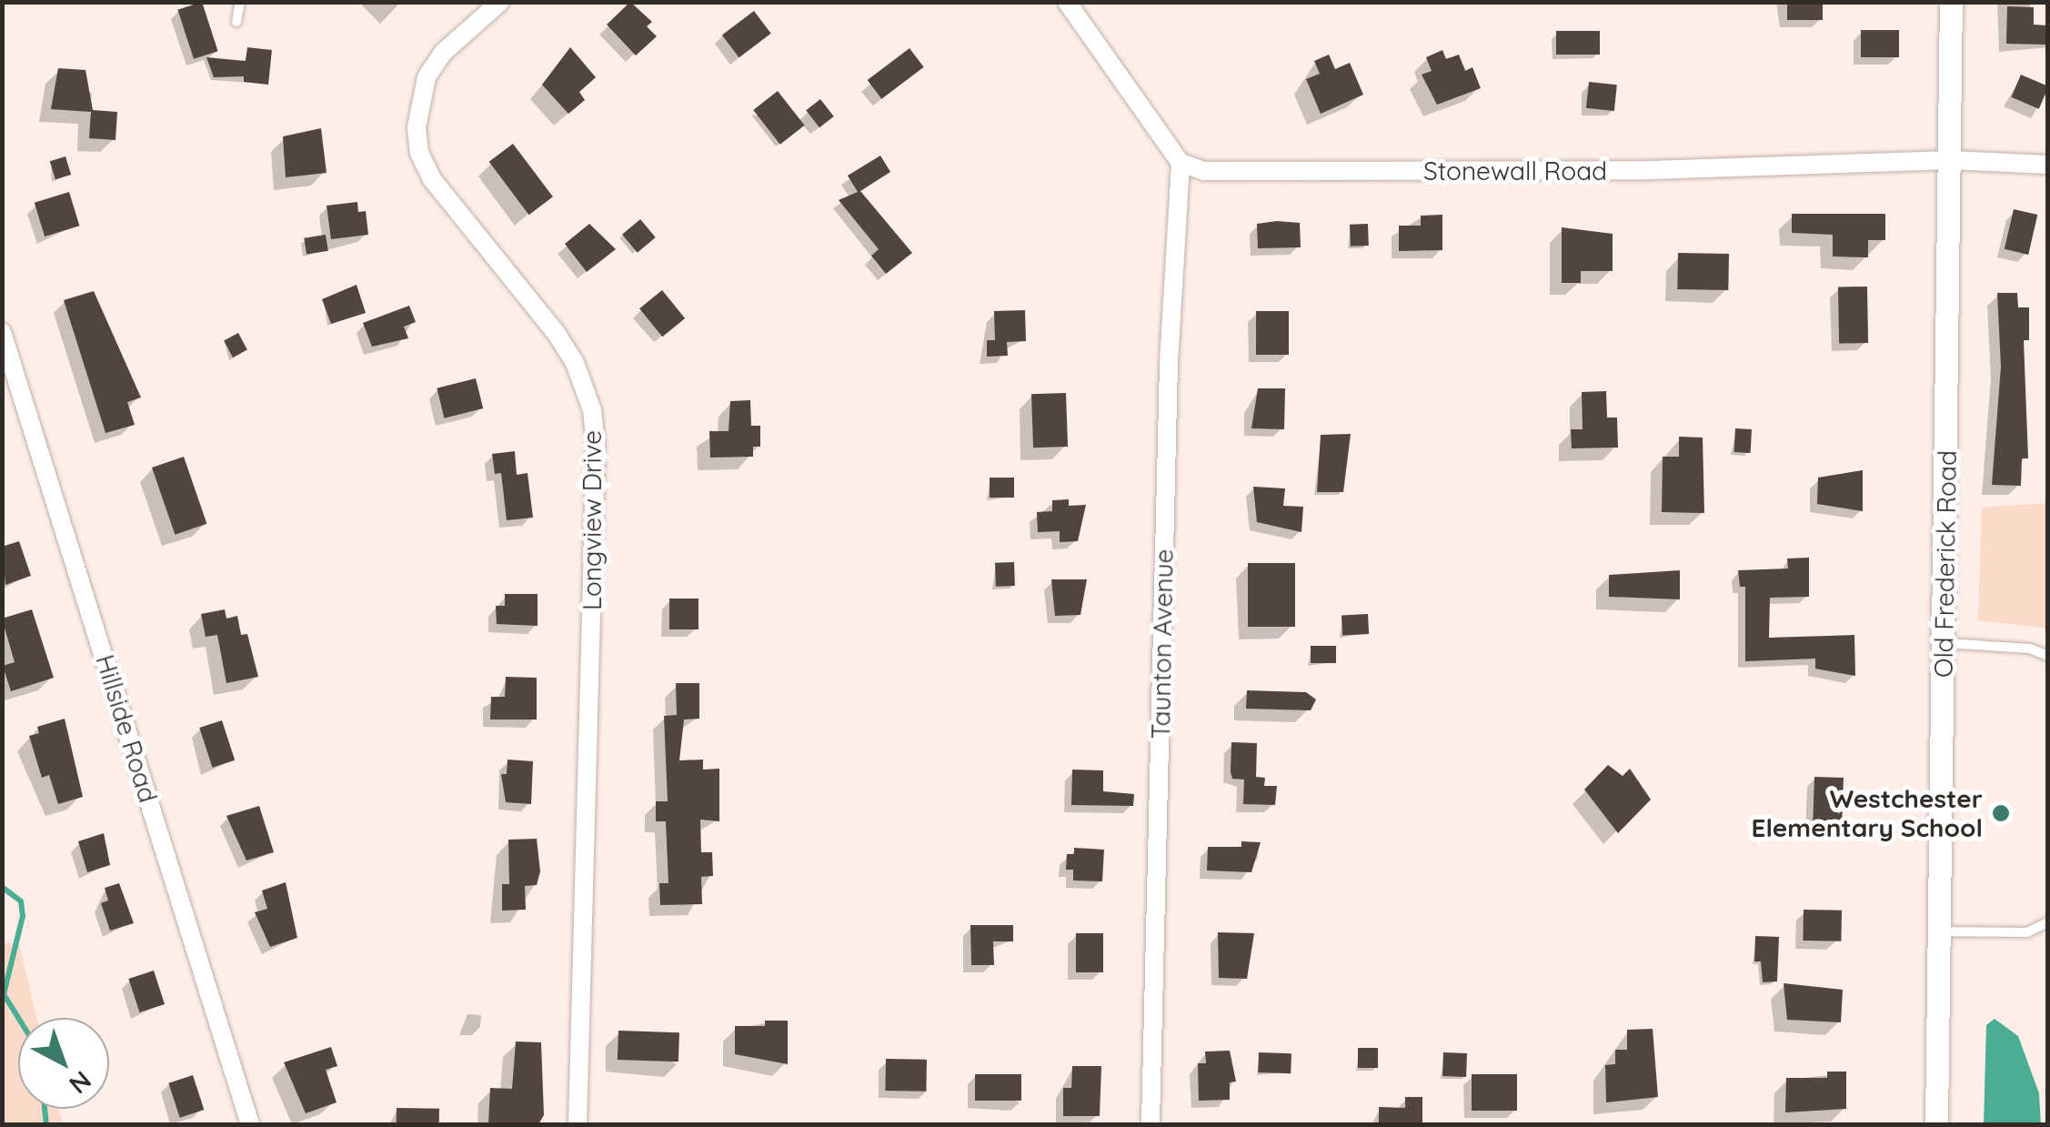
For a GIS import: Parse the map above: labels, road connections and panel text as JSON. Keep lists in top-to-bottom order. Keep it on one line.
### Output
{"streets":{"street":["Stonewall Road","Longview Drive","Old Frederick Road","Taunton Avenue","Hillside Road"]},"crossings":[["Stonewall Road","Old Frederick Road"],["Stonewall Road","Taunton Avenue"]],"places":["Westchester Elementary School"],"north":"bottom right"}
